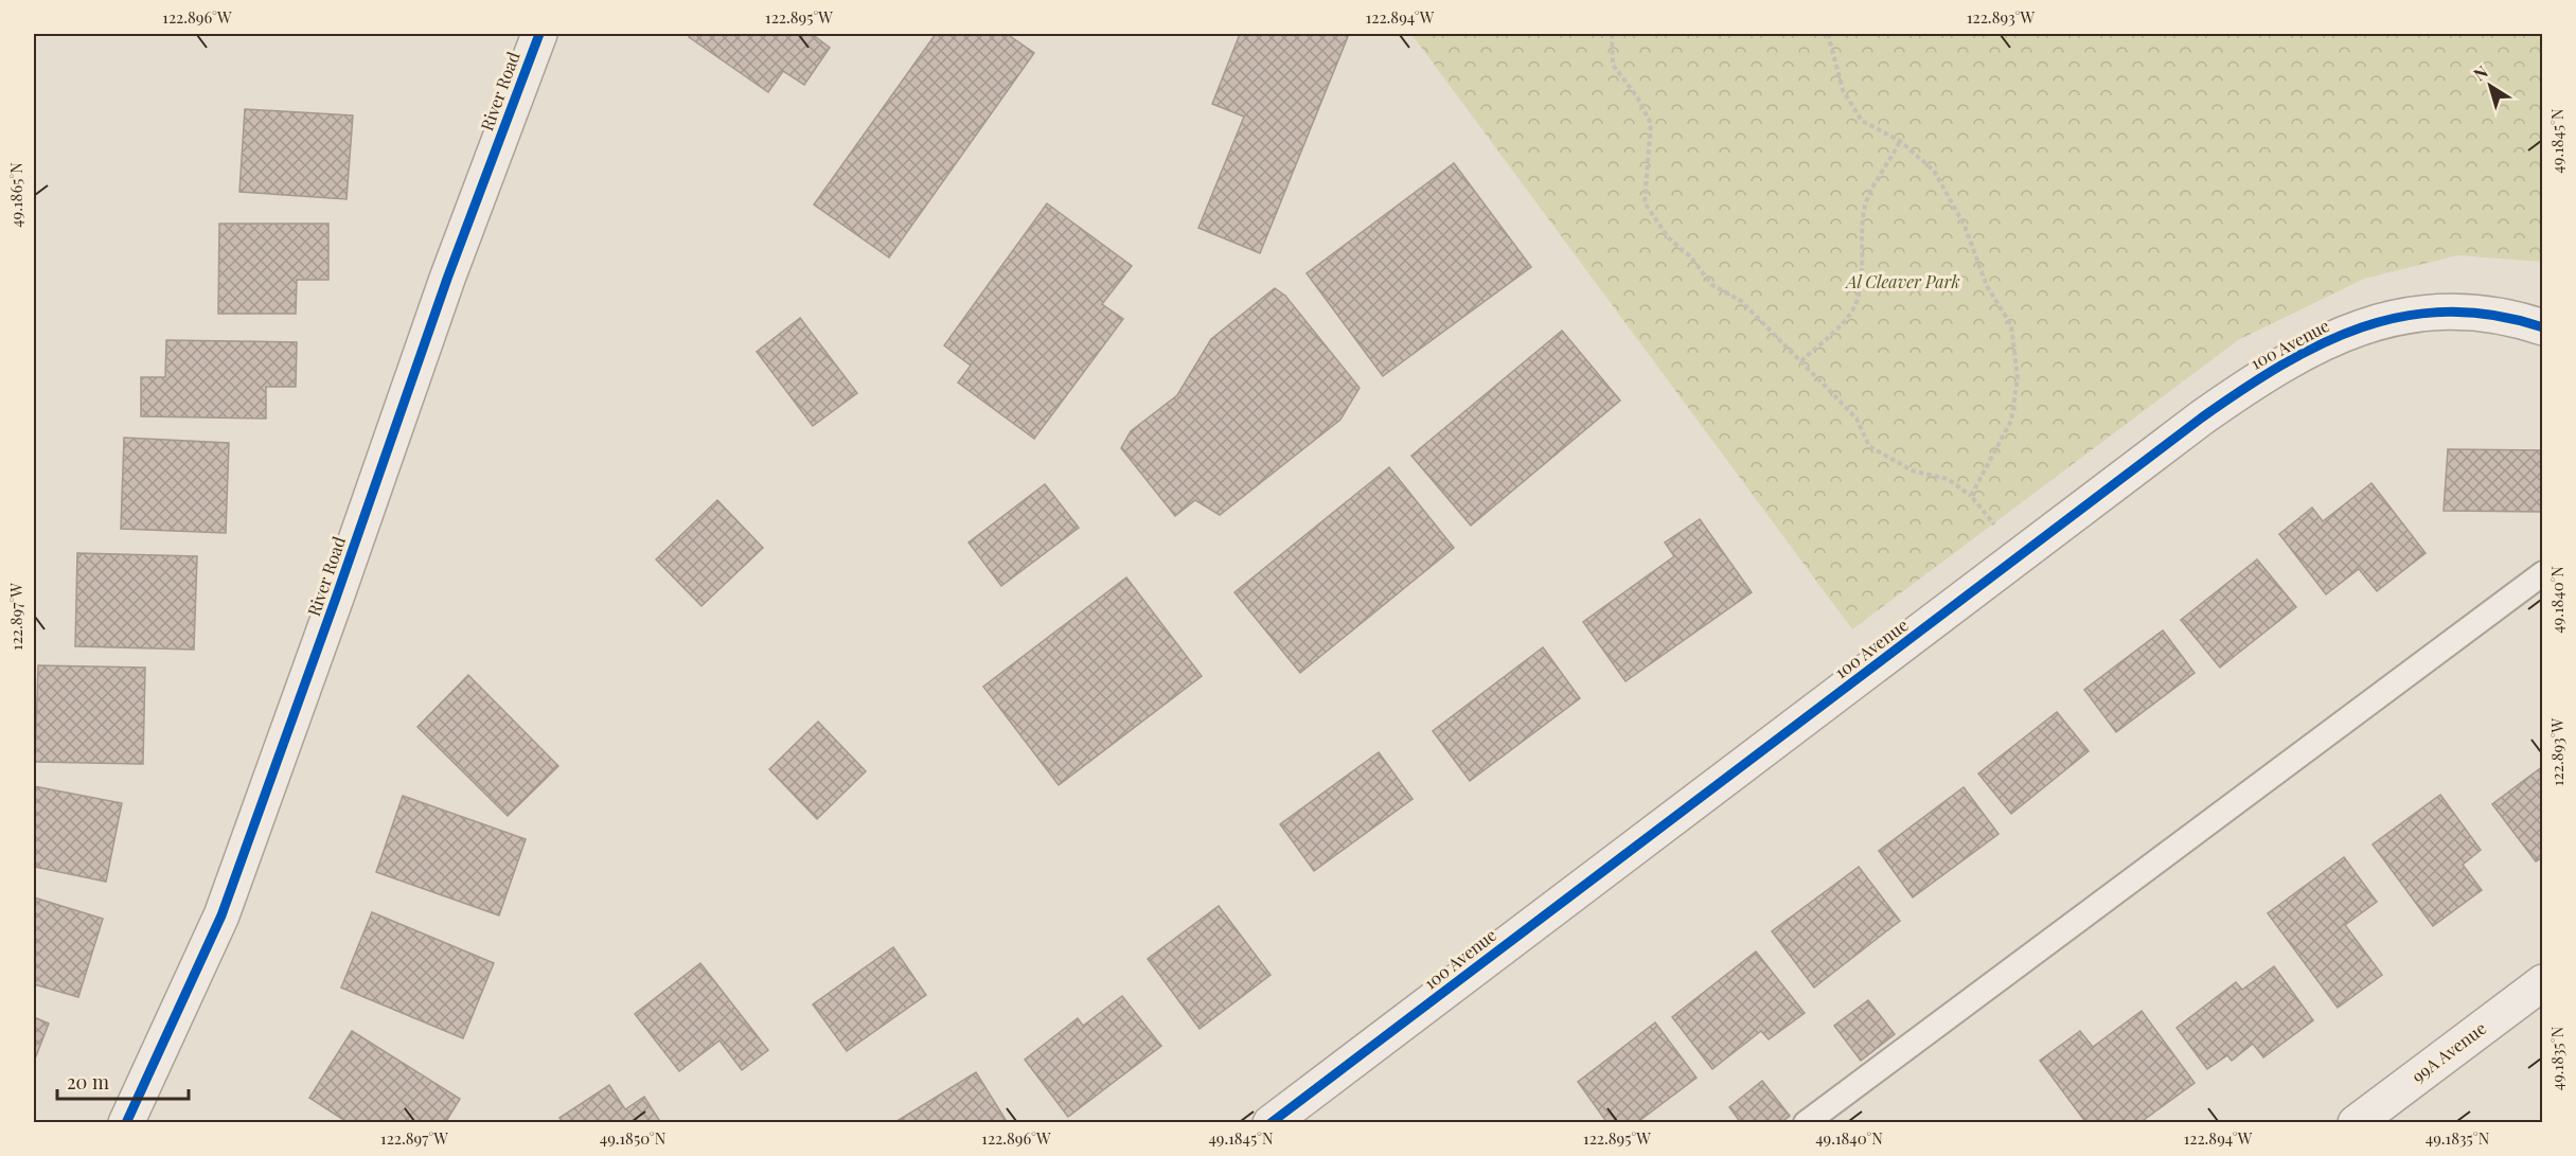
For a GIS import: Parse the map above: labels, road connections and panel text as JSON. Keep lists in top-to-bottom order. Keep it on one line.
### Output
{"streets":{"street":["River Road","100 Avenue","99A Avenue"]},"parks":["Al Cleaver Park"],"scale_bar":"20 m","north":"top left","coordinates":["122.896°W","122.895°W","122.894°W","122.893°W","49.1845°N","49.1865°N","49.1840°N","122.897°W","49.1835°N","49.1850°N"]}
